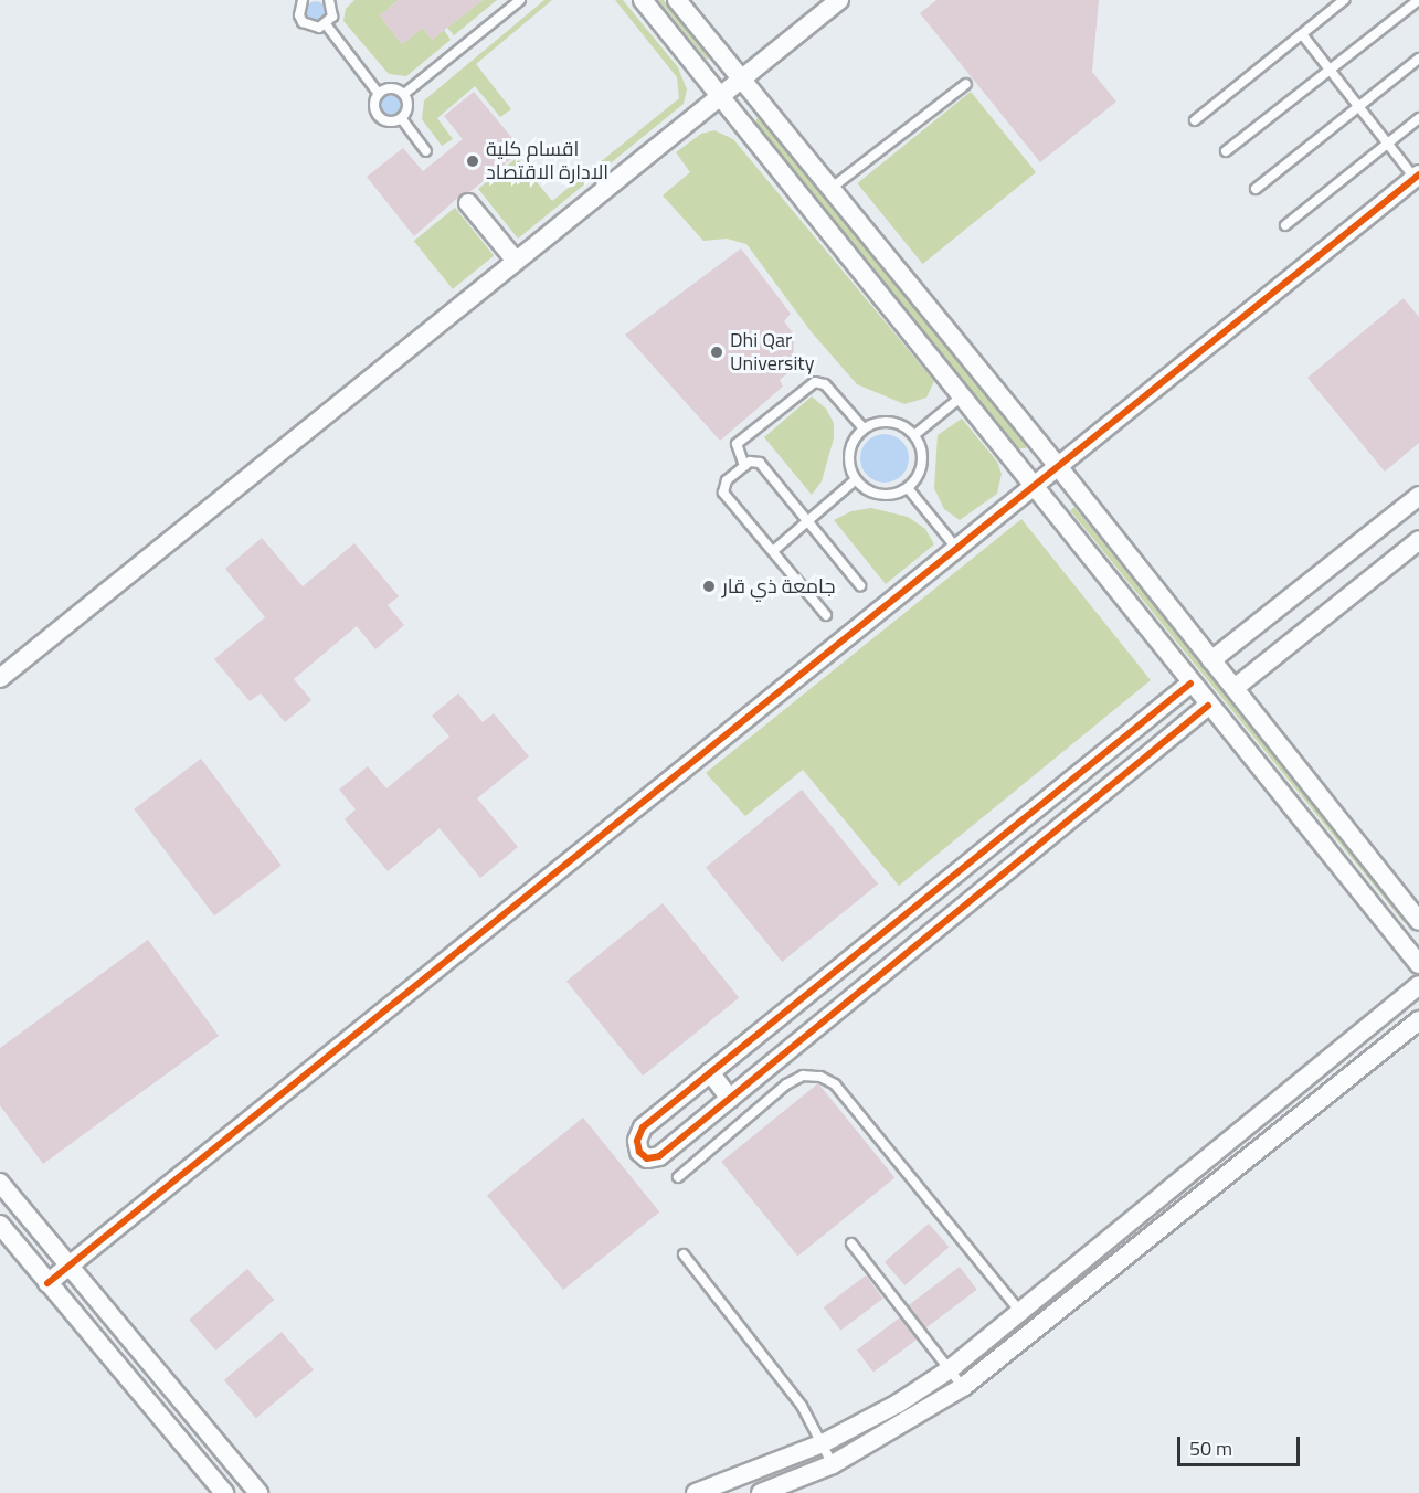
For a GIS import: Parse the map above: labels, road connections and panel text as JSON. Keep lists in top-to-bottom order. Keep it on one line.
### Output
{"places":["اقسام كلية الادارة الاقتصاد","Dhi Qar University","جامعة ذي قار"],"scale_bar":"50 m"}
